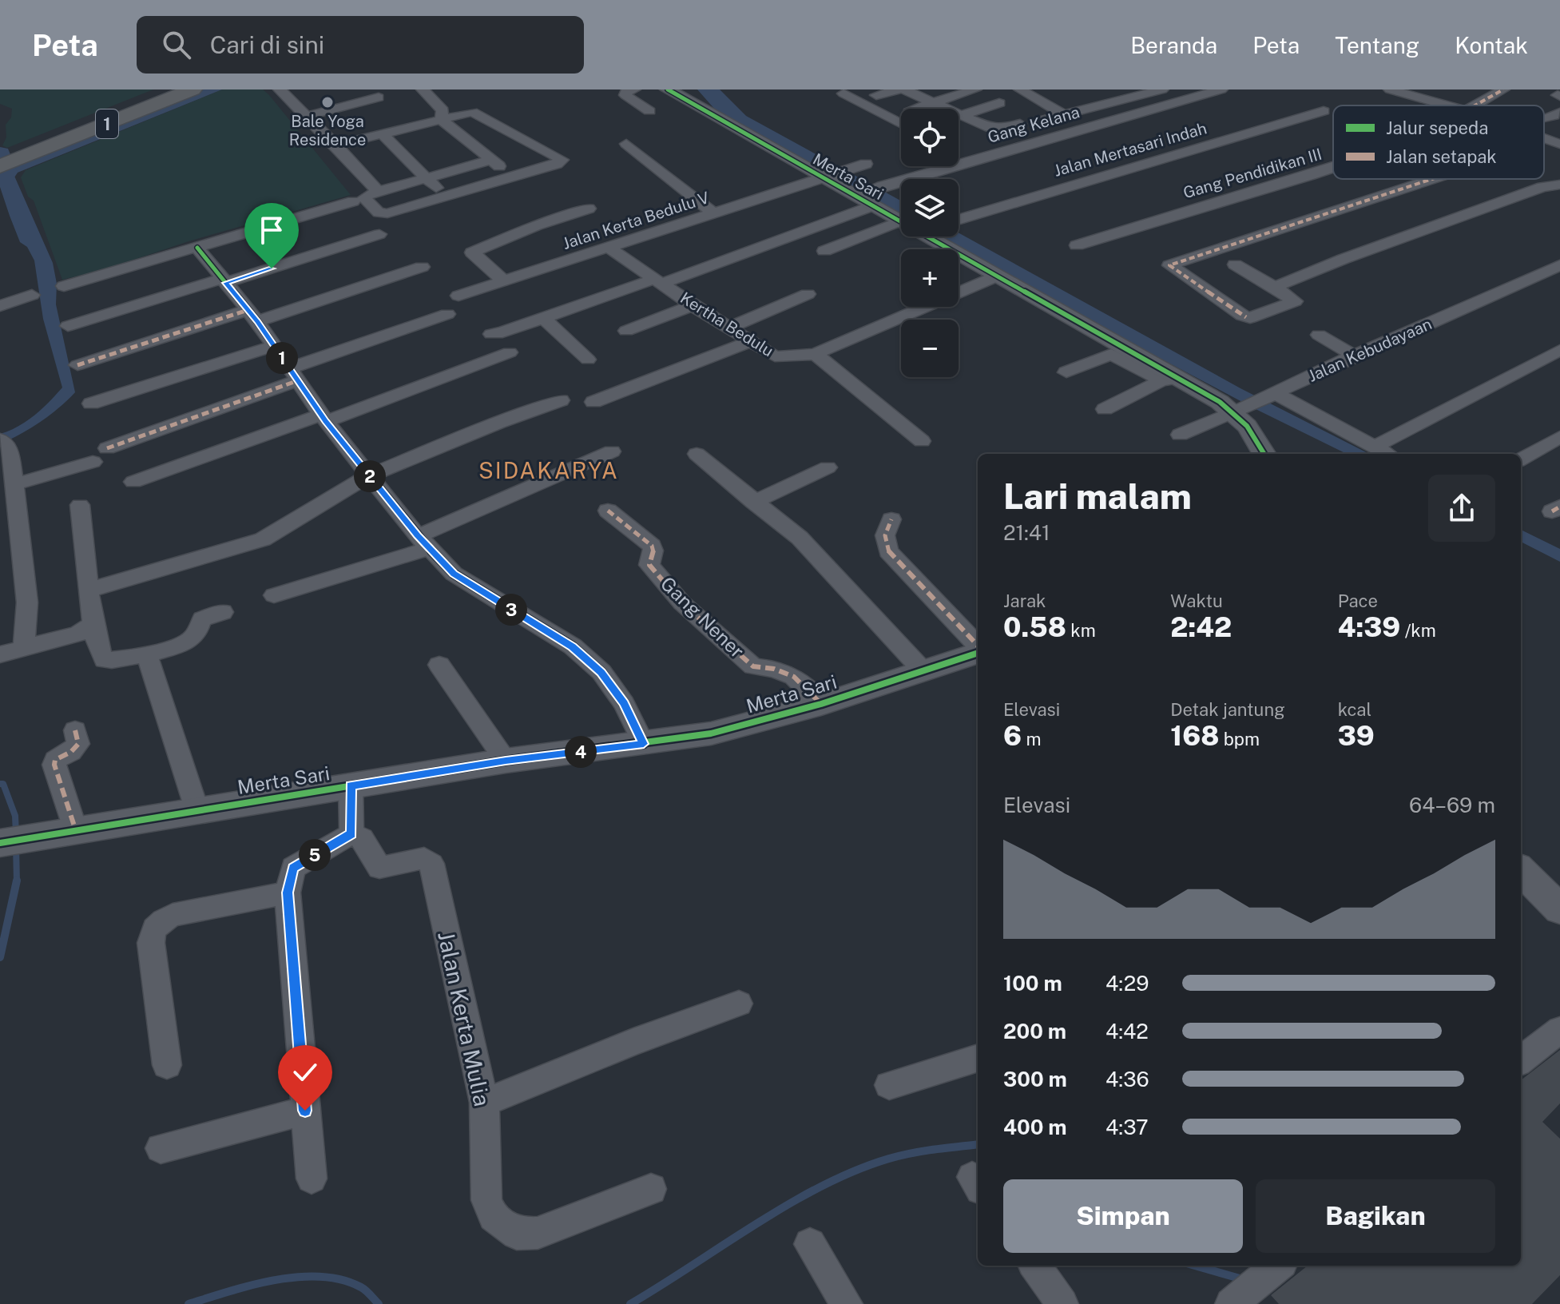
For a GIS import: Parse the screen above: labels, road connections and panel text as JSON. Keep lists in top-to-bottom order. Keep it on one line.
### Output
{"streets":{"highway":["1"],"street":["Gang Kelana","Jalan Mertasari Indah","Gang Pendidikan III","Merta Sari","Jalan Kerta Bedulu V","Kertha Bedulu","Jalan Kebudayaan","Gang Nener","Jalan Kerta Mulia"]},"crossings":[["Gang Kelana","Merta Sari"],["Gang Kelana","Kertha Bedulu"],["Merta Sari","Jalan Kerta Bedulu V"],["Merta Sari","Kertha Bedulu"],["Merta Sari","Jalan Kebudayaan"],["Merta Sari","Gang Nener"],["Jalan Kerta Bedulu V","Kertha Bedulu"]],"districts":["SIDAKARYA"],"places":["Bale Yoga Residence"],"legend":["Jalur sepeda","Jalan setapak"],"page":{"header":"Peta","search":"Cari di sini","nav":["Beranda","Peta","Tentang","Kontak"],"map_buttons":["+","−"],"pins":["1","2","3","4","5"],"heading":["Lari malam","21:41"],"stats":[["Jarak","0.58 km"],["Waktu","2:42"],["Pace","4:39 /km"],["Elevasi","6 m"],["Detak jantung","168 bpm"],["kcal","39"]],"chart":["Elevasi","64–69 m"],"list":[{"name":"100 m","note":"4:29"},{"name":"200 m","note":"4:42"},{"name":"300 m","note":"4:36"},{"name":"400 m","note":"4:37"}],"buttons":["Simpan","Bagikan"]}}
